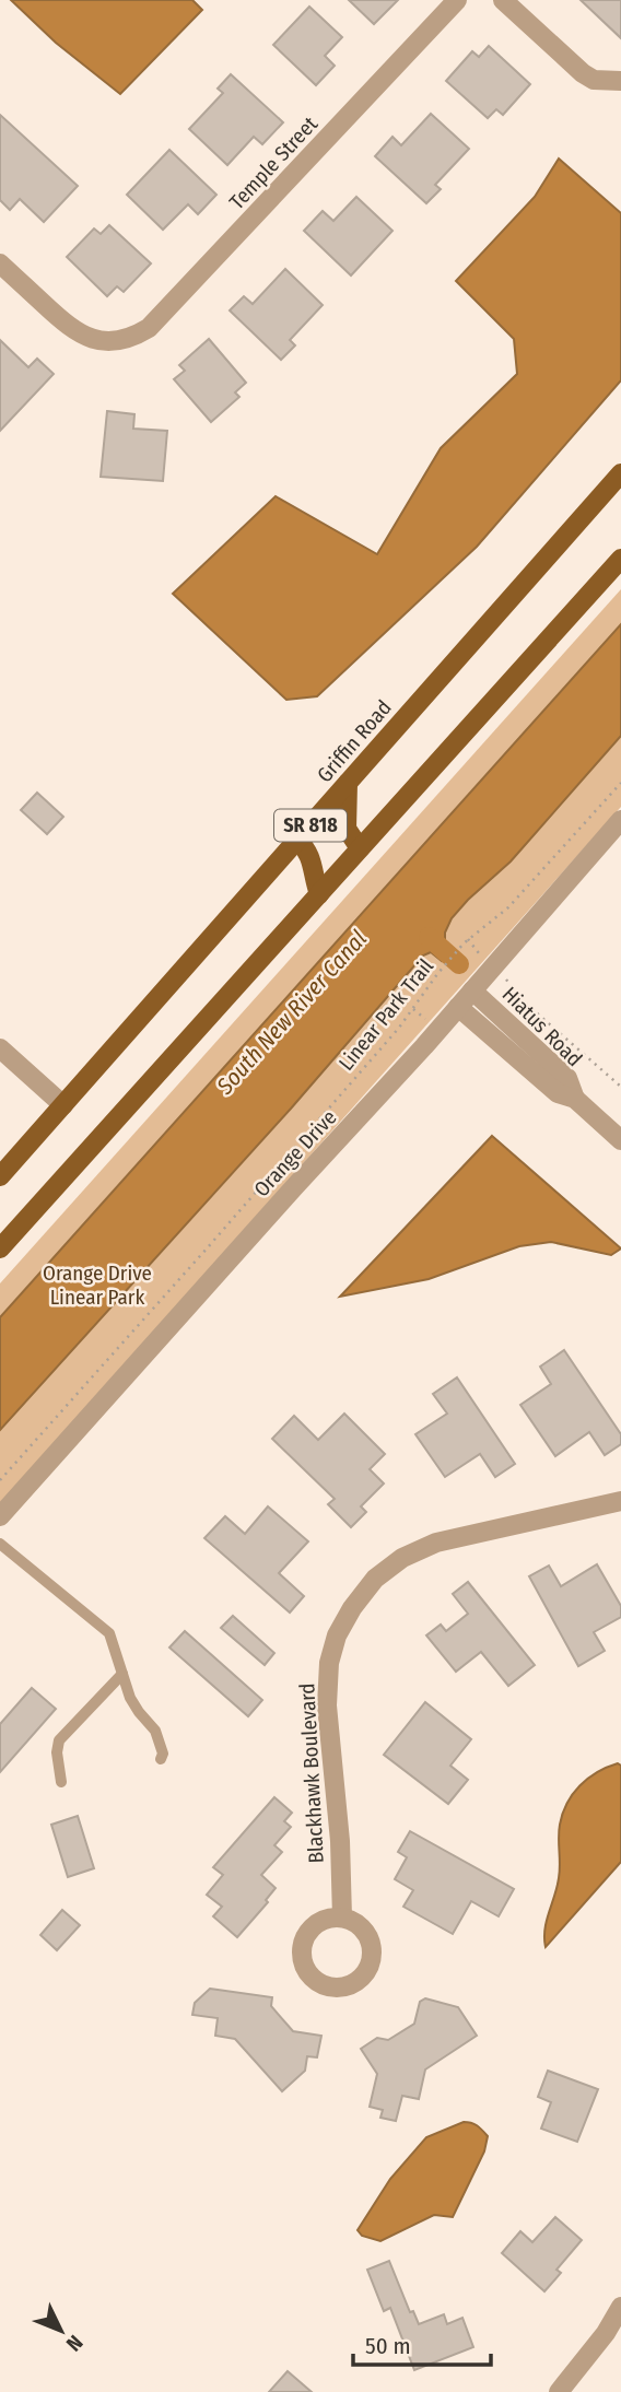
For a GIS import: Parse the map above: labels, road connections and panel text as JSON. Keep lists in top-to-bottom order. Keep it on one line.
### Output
{"streets":{"main road":["Griffin Road","SR 818"],"street":["Temple Street","Hiatus Road","Orange Drive","Blackhawk Boulevard"],"path":["Linear Park Trail"]},"crossings":[["Hiatus Road","Orange Drive"]],"water":["South New River Canal"],"parks":["Orange Drive Linear Park"],"scale_bar":"50 m","north":"bottom right"}
